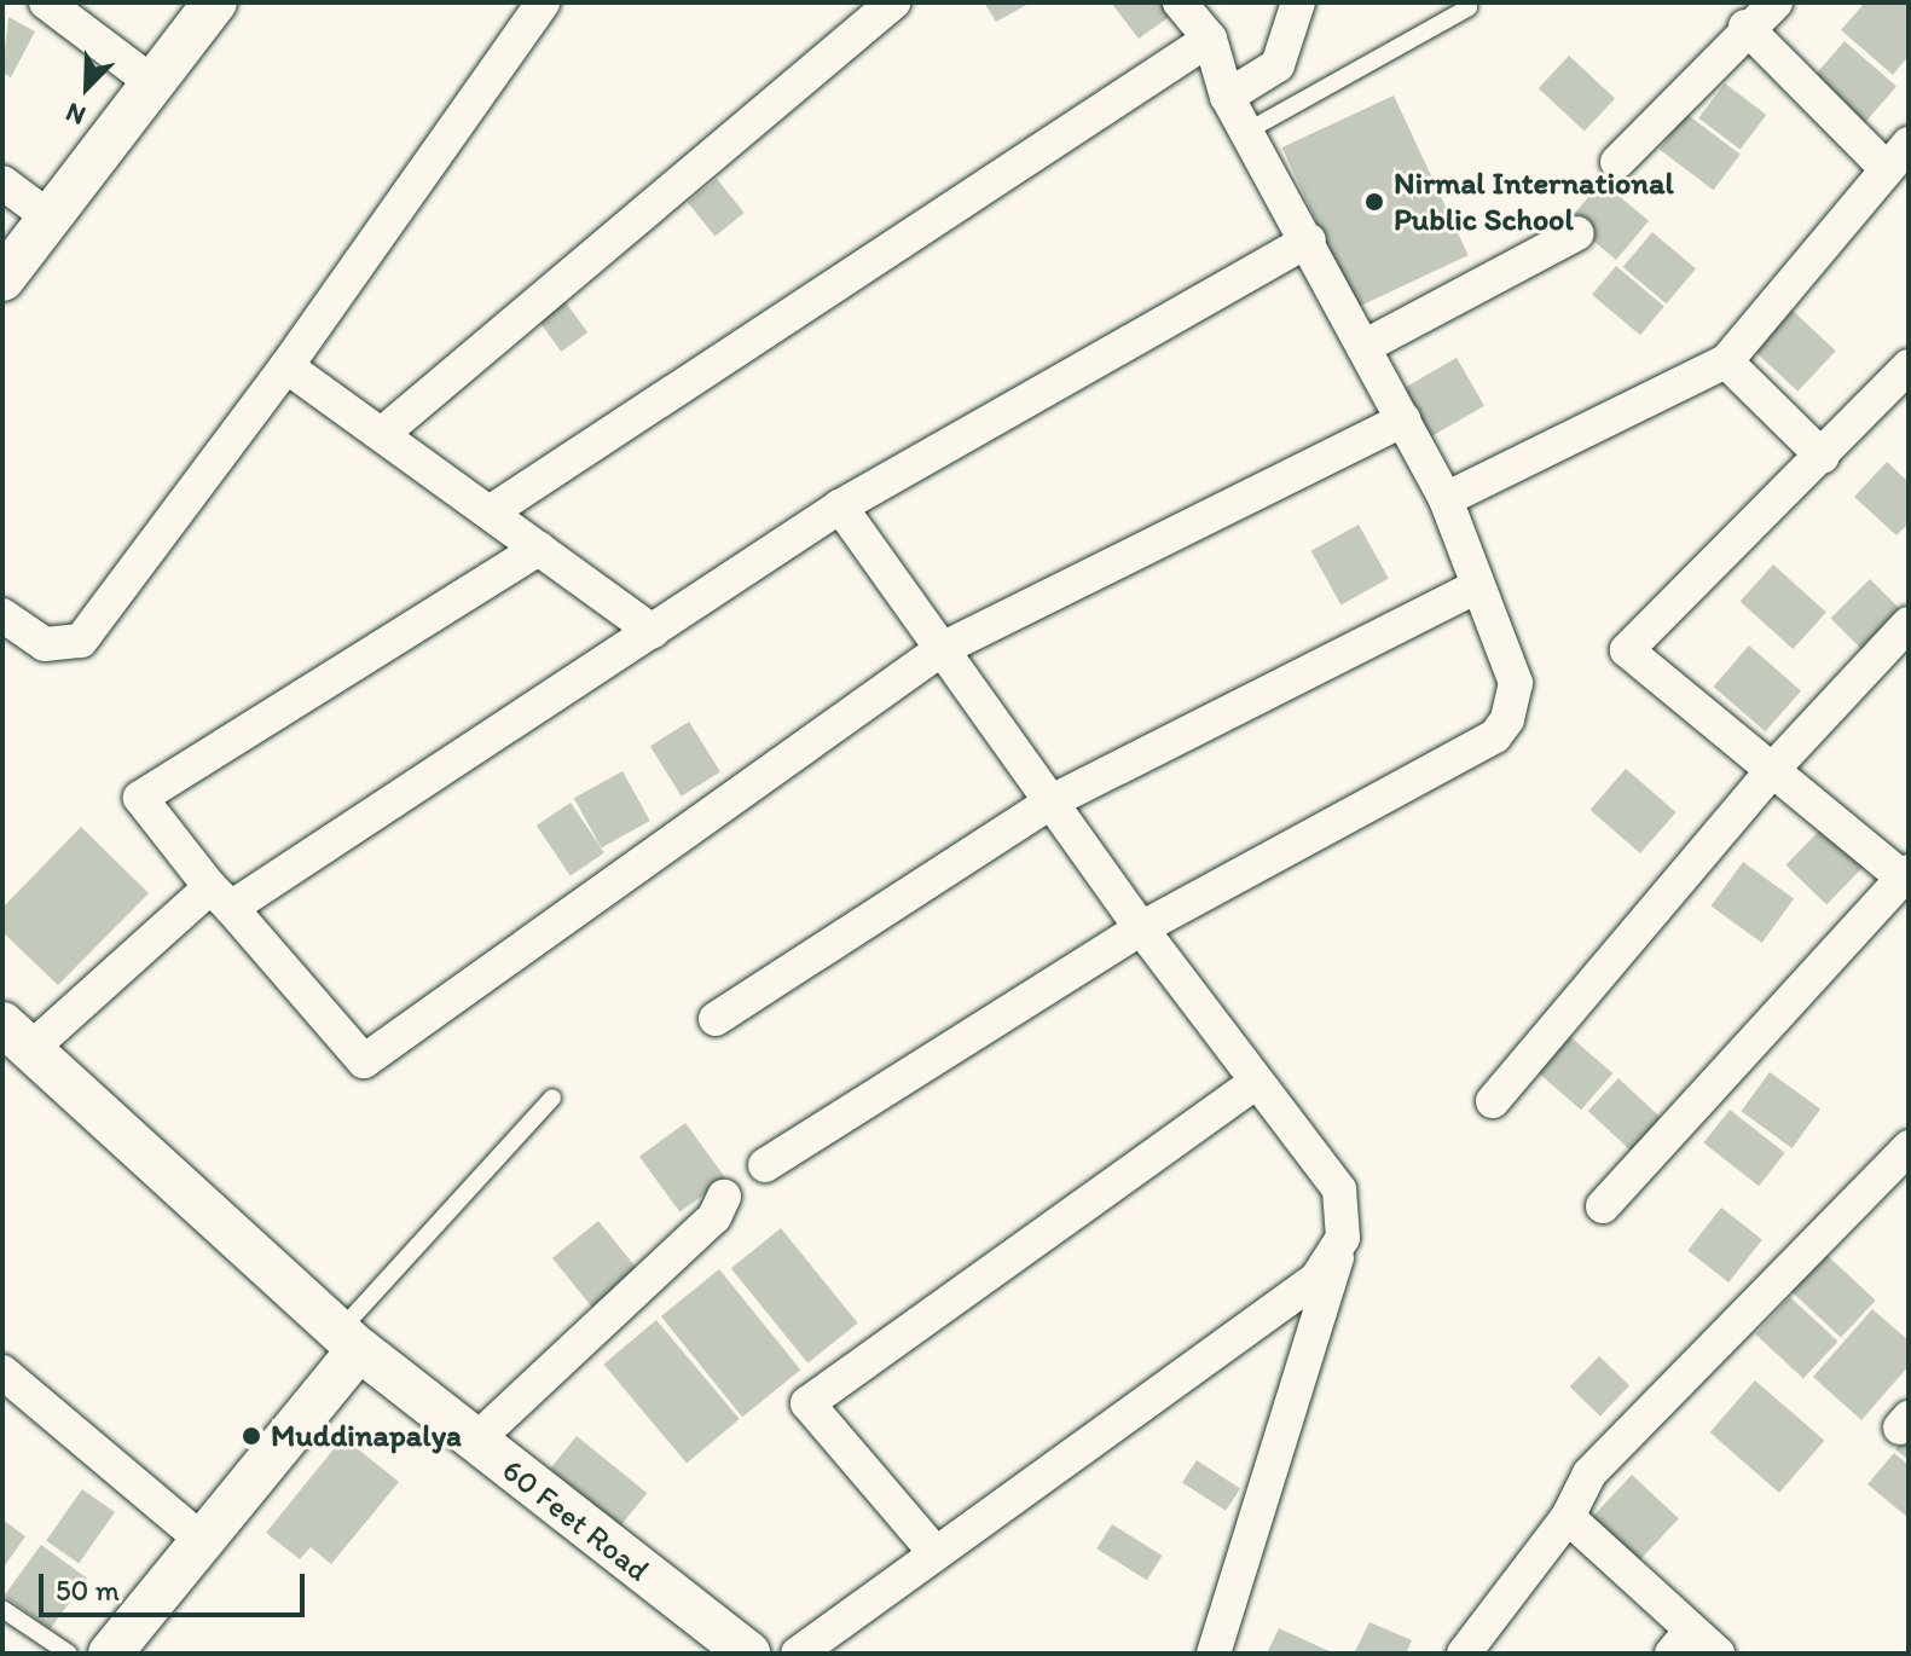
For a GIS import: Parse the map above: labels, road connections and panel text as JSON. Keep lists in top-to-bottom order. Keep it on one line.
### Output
{"streets":{"street":["60 Feet Road"]},"places":["Nirmal International Public School","Muddinapalya"],"scale_bar":"50 m","north":"bottom left"}
